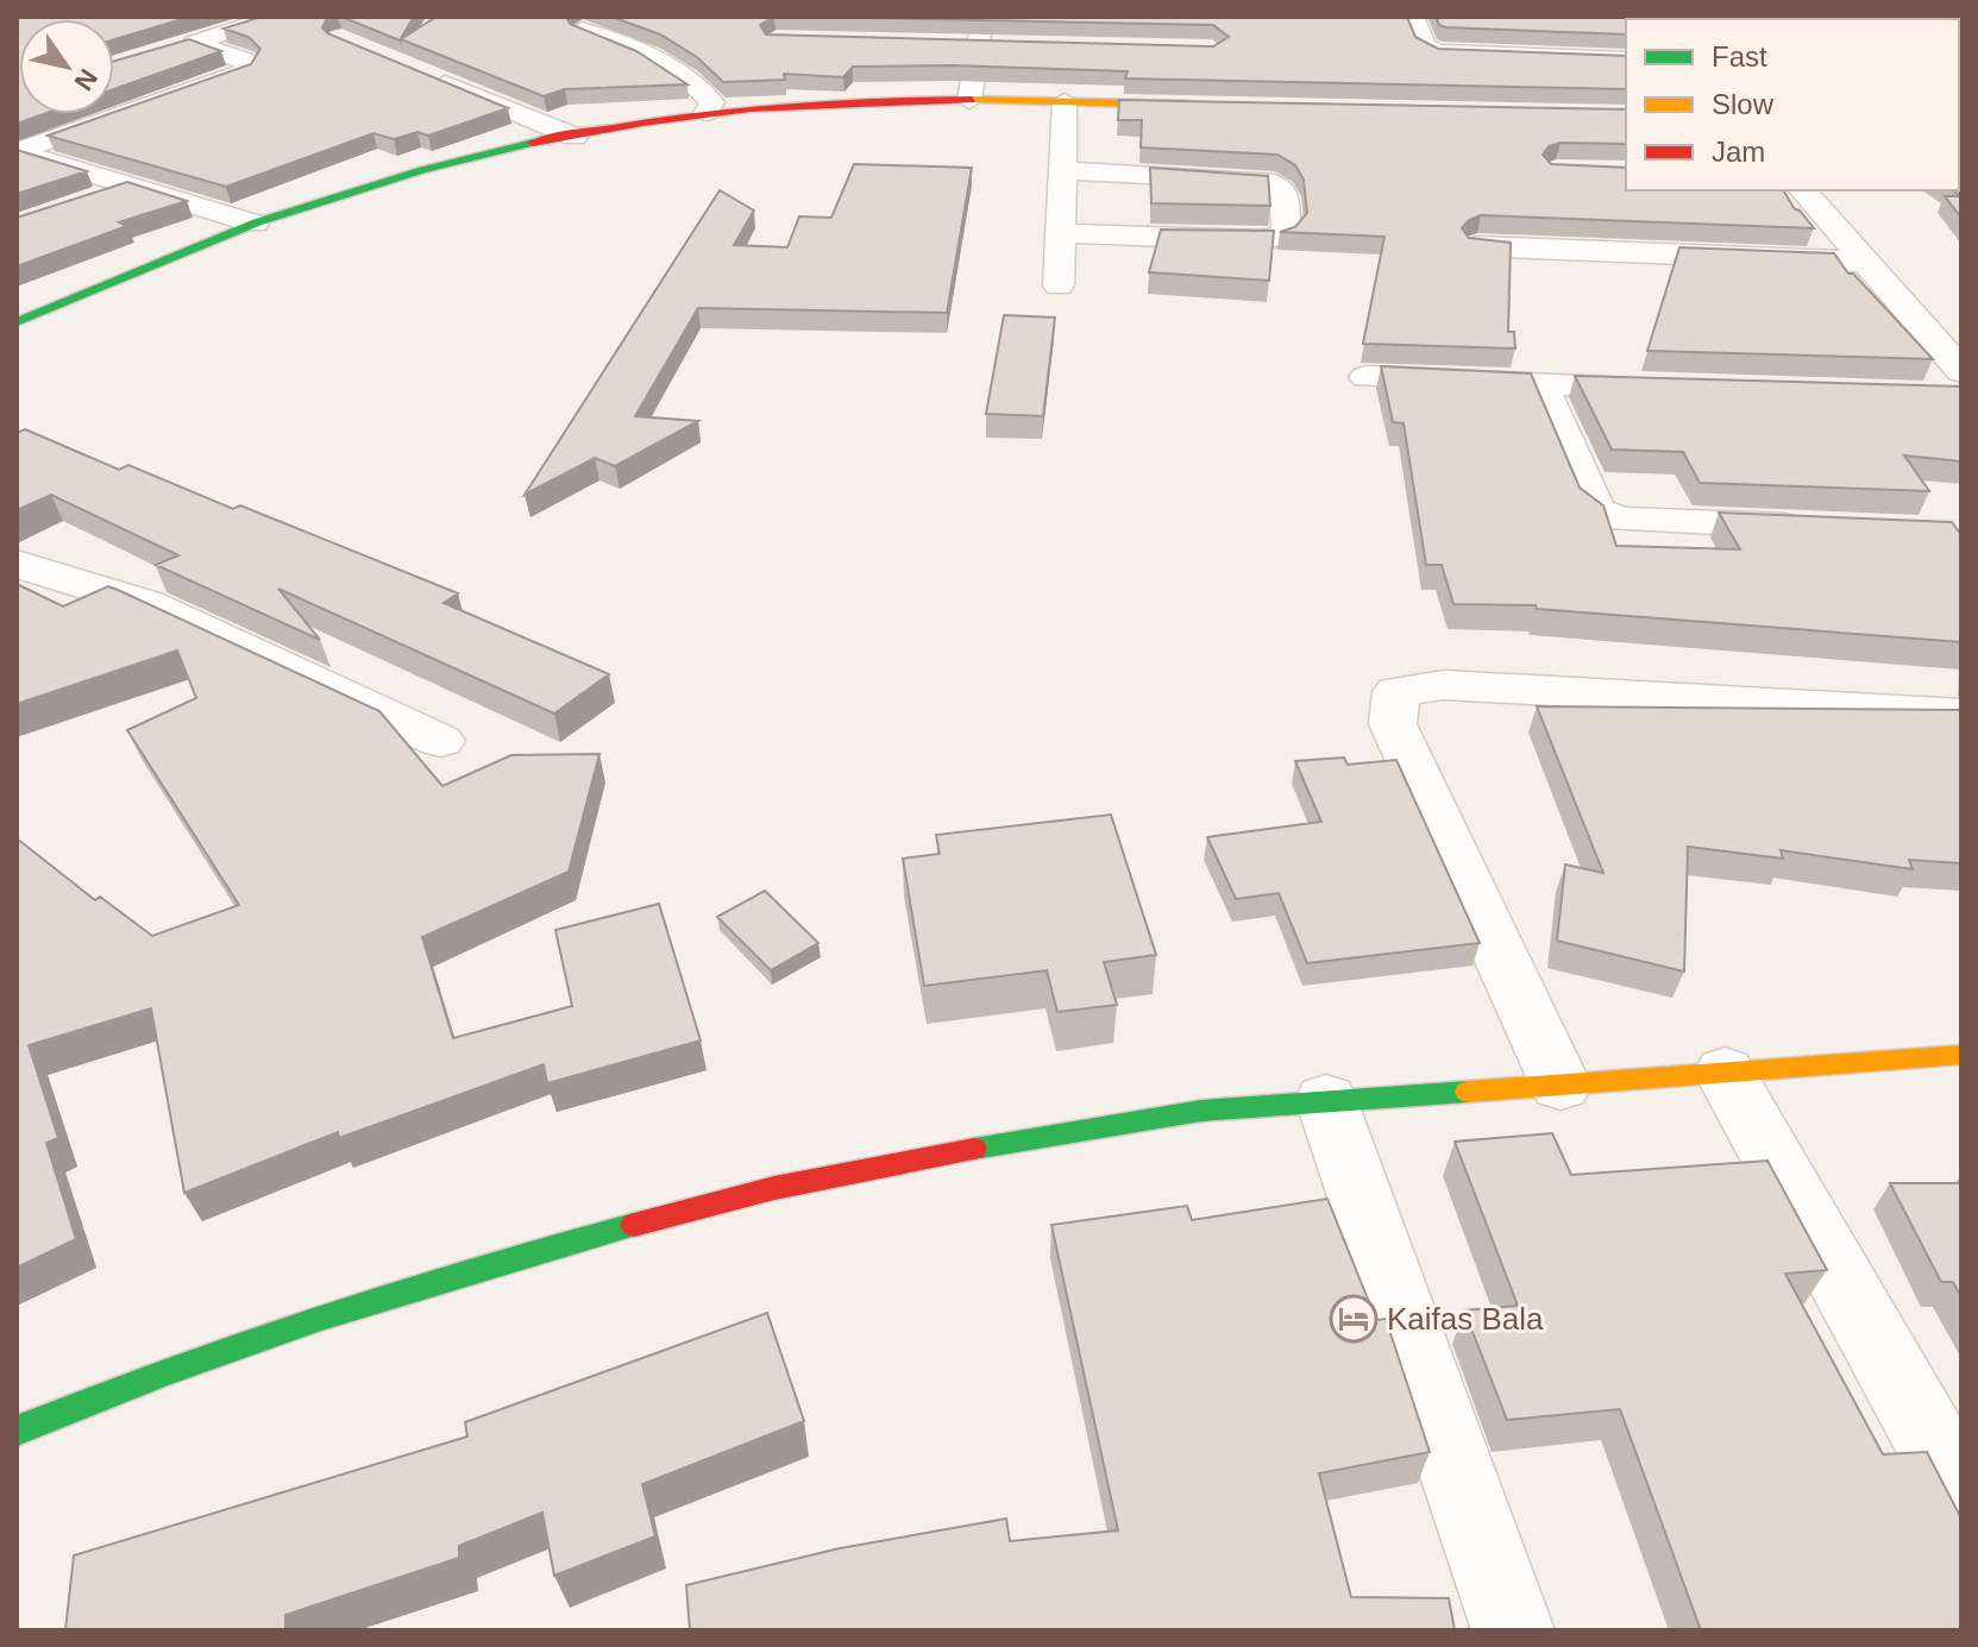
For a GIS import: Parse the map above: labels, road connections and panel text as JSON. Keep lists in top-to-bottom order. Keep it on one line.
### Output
{"places":{"hotel":["Kaifas Bala"]},"legend":["Fast","Slow","Jam"],"north":"bottom right"}
